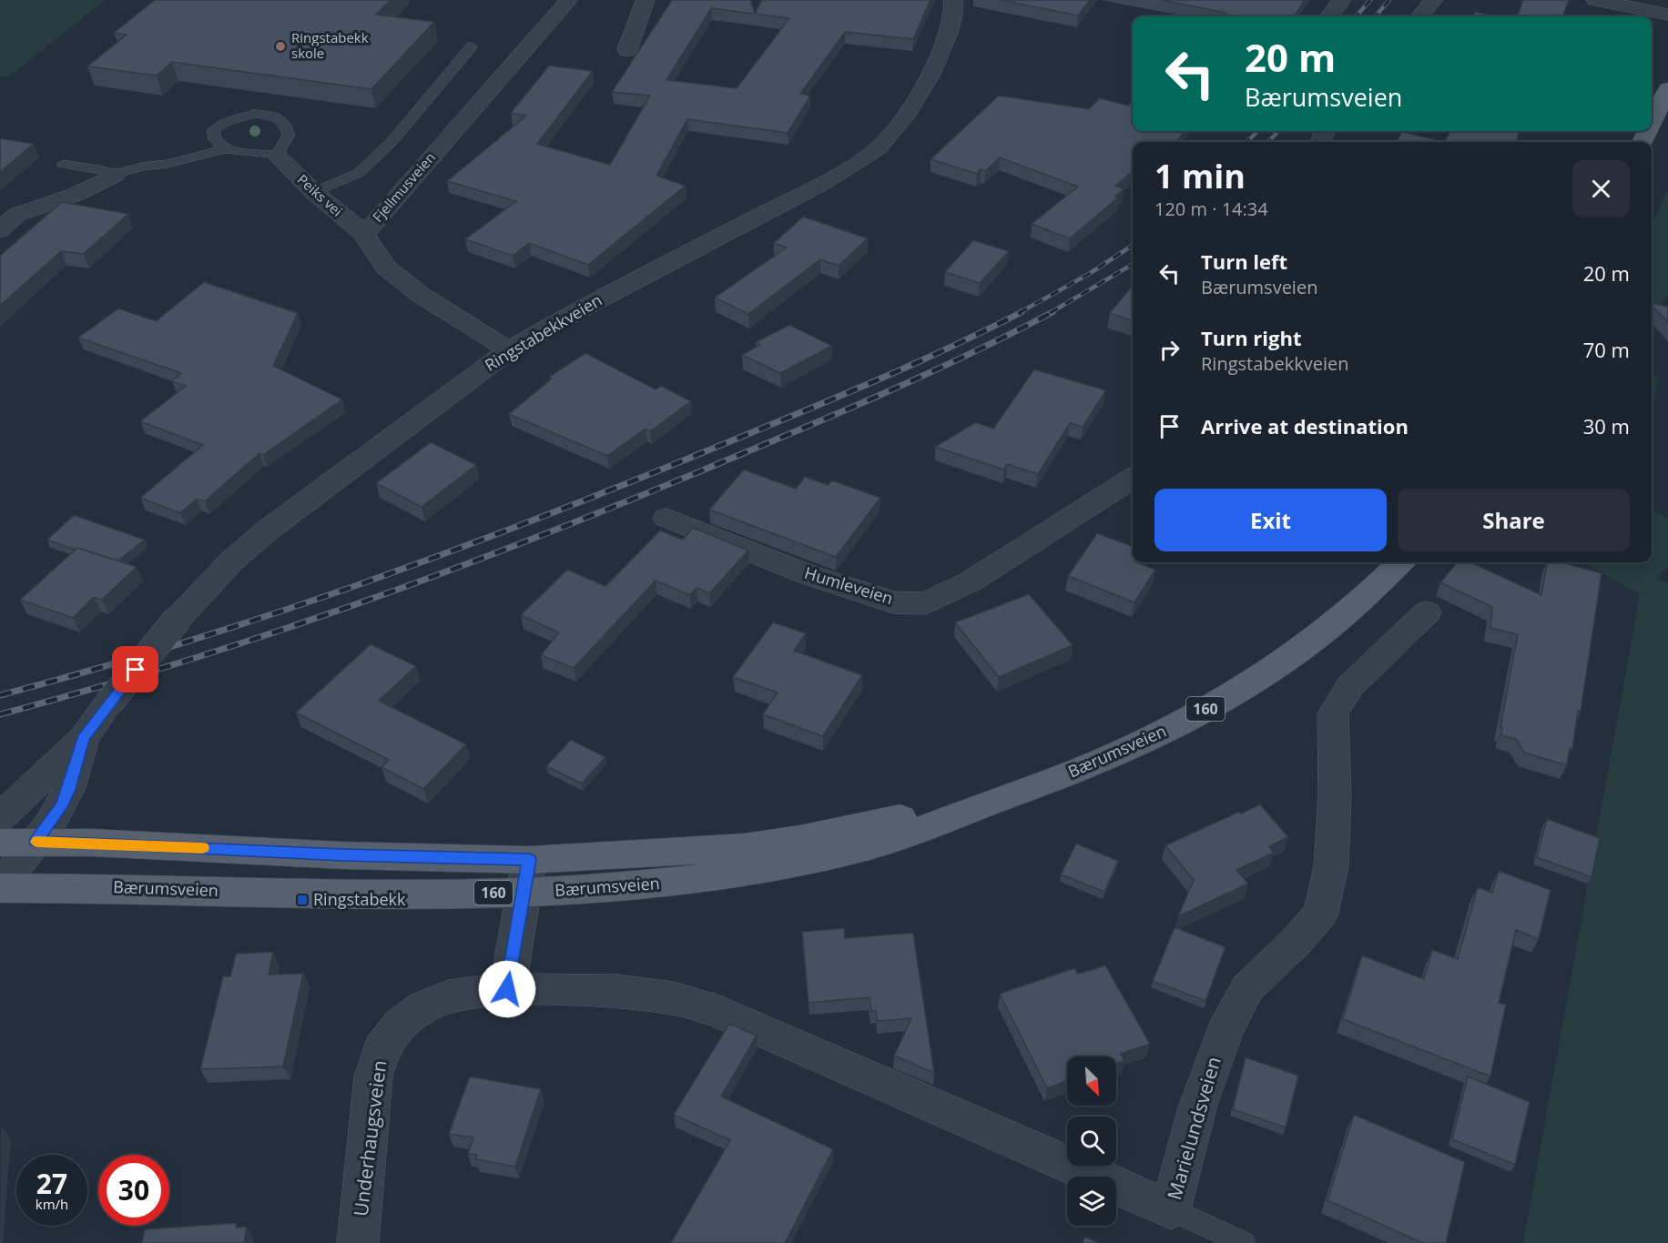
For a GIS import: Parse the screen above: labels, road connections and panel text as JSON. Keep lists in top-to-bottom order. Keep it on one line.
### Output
{"streets":{"main road":["160","Bærumsveien"],"street":["Fjellmusveien","Peiks vei","Ringstabekkveien","Humleveien","Marielundsveien","Underhaugsveien"]},"crossings":[["Fjellmusveien","Peiks vei"],["Fjellmusveien","Ringstabekkveien"],["Ringstabekkveien","Bærumsveien"],["Marielundsveien","Underhaugsveien"]],"places":{"other":["Ringstabekk skole"],"transit":["Ringstabekk"]},"north":"bottom right","page":{"turn":["20 m","Bærumsveien"],"heading":["1 min","120 m · 14:34"],"list":[{"name":"Turn left","note":"Bærumsveien","value":"20 m"},{"name":"Turn right","note":"Ringstabekkveien","value":"70 m"},{"name":"Arrive at destination","value":"30 m"}],"buttons":["Exit","Share"],"speed":"27 km/h","limit":"30"}}
